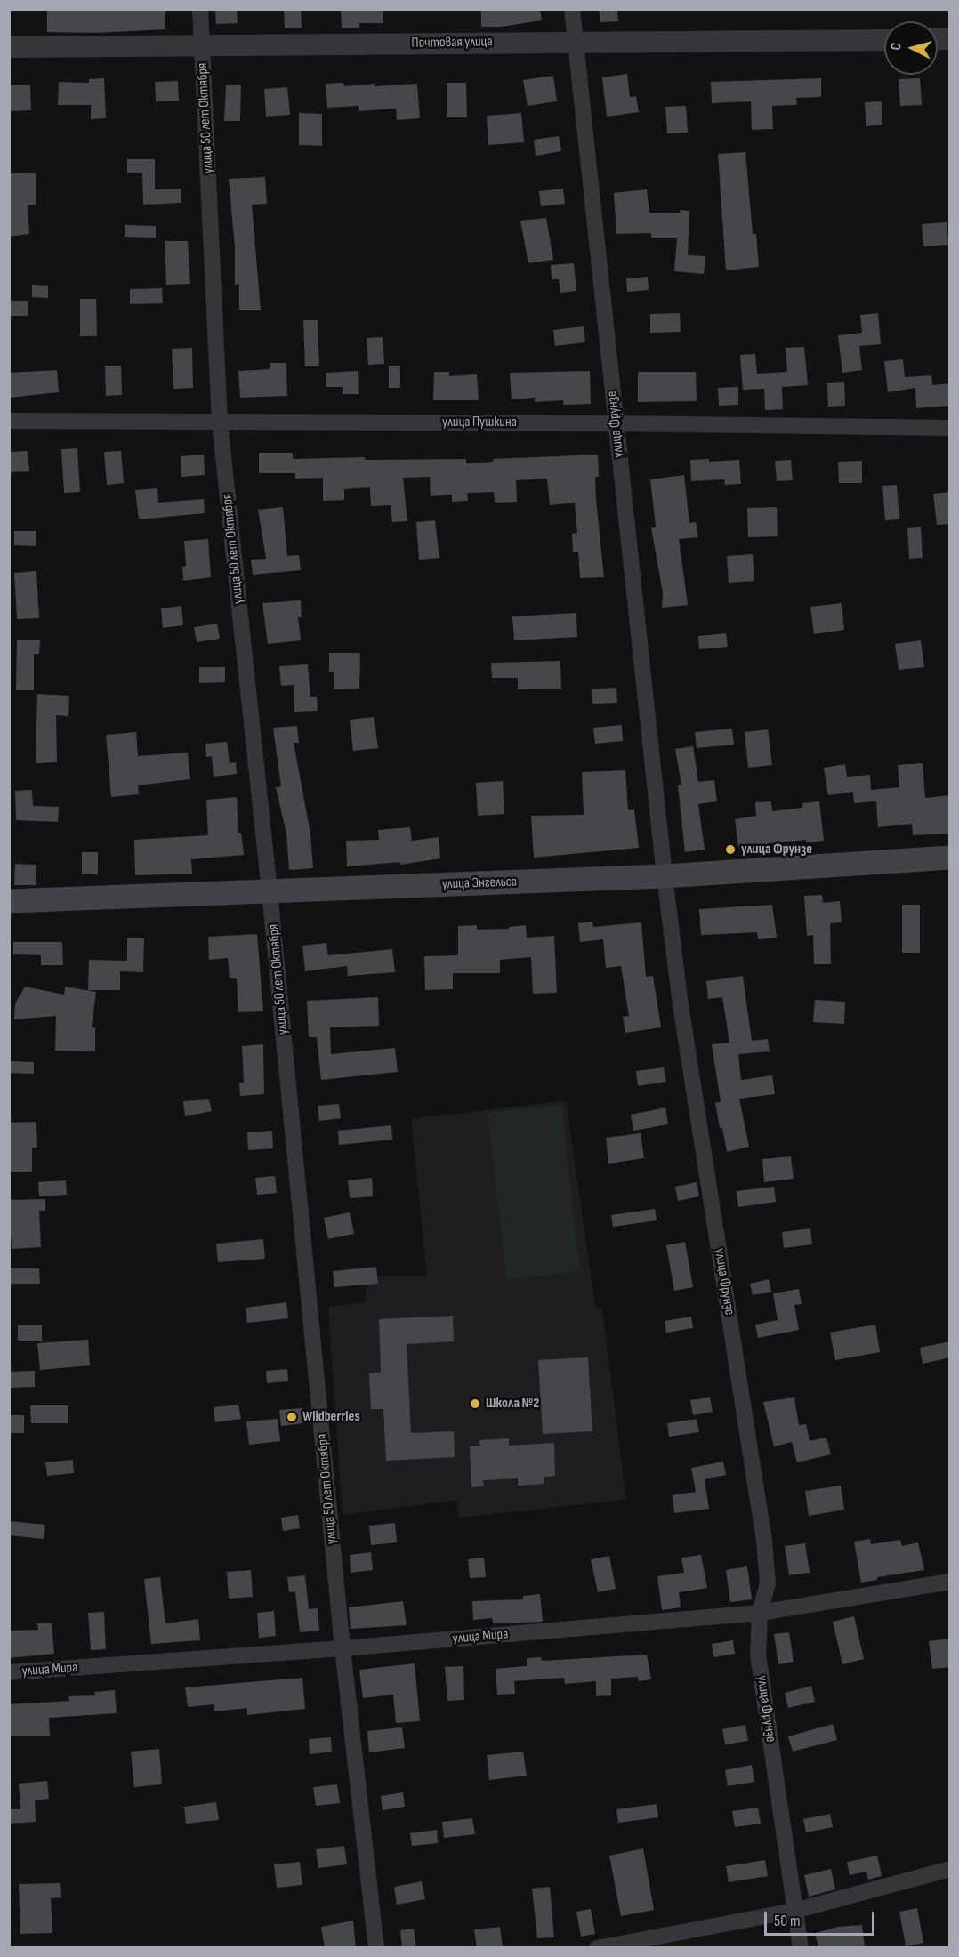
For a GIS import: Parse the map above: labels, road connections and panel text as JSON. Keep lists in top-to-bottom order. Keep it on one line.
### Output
{"streets":{"main road":["улица Энгельса"],"street":["Почтовая улица","улица 50 лет Октября","улица Пушкина","улица Фрунзе","улица Мира"]},"crossings":[["Почтовая улица","улица 50 лет Октября"],["Почтовая улица","улица Фрунзе"],["улица 50 лет Октября","улица Пушкина"],["улица 50 лет Октября","улица Энгельса"],["улица 50 лет Октября","улица Мира"],["улица Пушкина","улица Фрунзе"],["улица Фрунзе","улица Энгельса"],["улица Фрунзе","улица Мира"]],"places":["улица Фрунзе","Школа №2","Wildberries"],"scale_bar":"50 m","north":"left"}
